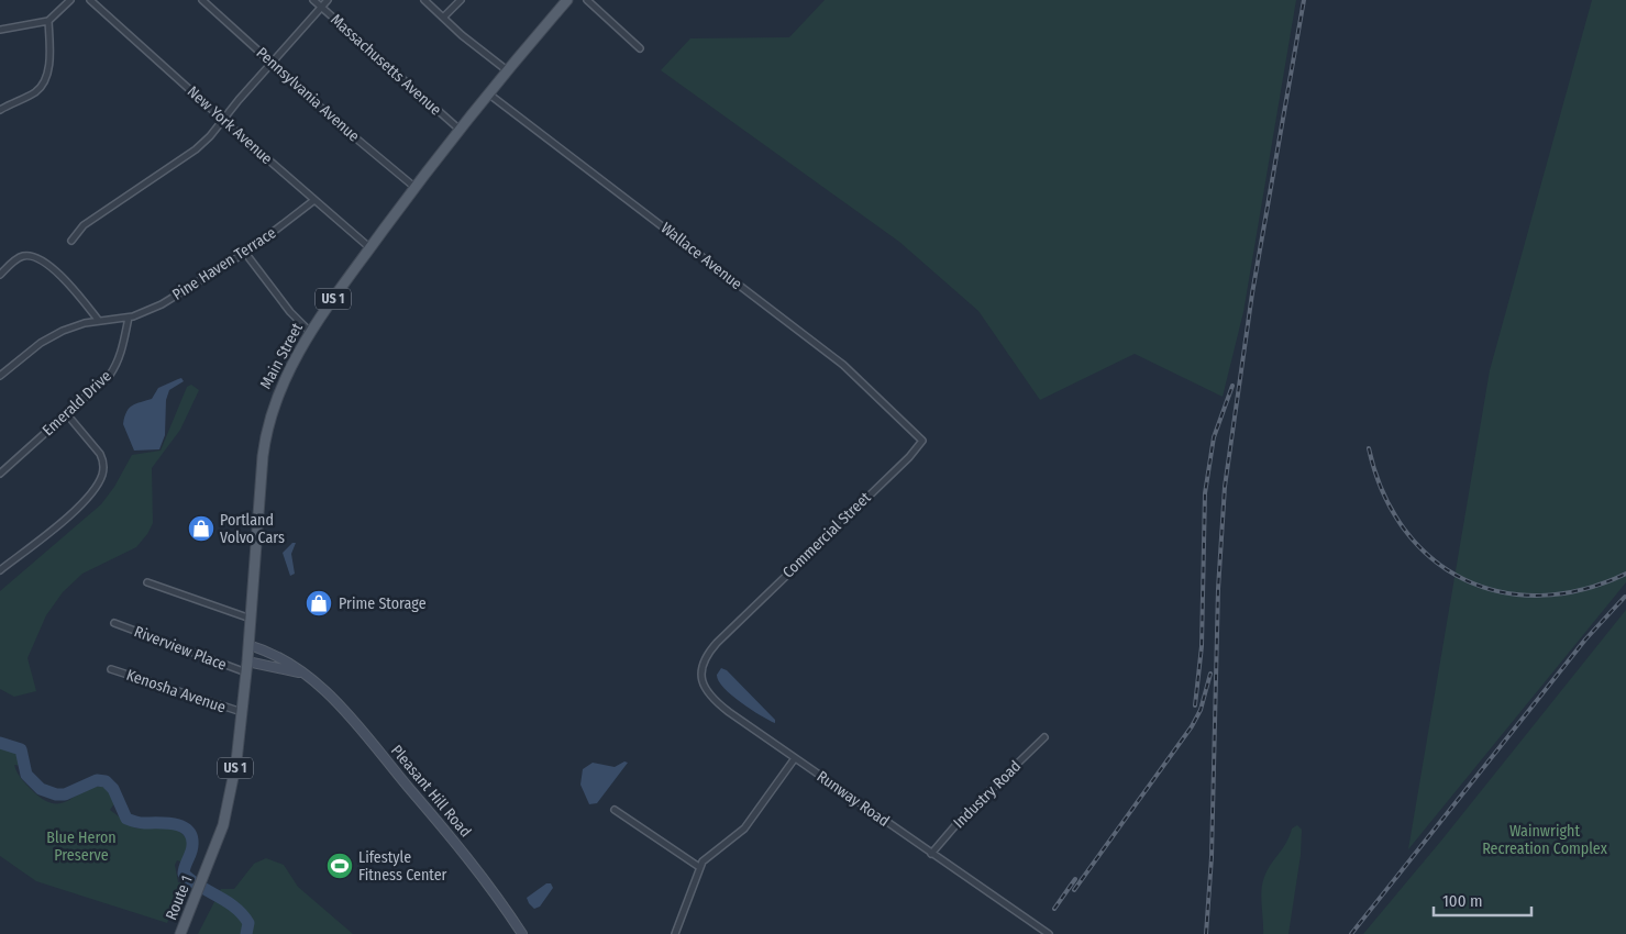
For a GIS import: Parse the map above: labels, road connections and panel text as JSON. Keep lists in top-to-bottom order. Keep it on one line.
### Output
{"streets":{"main road":["US 1","Main Street","Route 1"],"street":["Massachusetts Avenue","Pennsylvania Avenue","New York Avenue","Wallace Avenue","Pine Haven Terrace","Emerald Drive","Commercial Street","Riverview Place","Kenosha Avenue","Pleasant Hill Road","Industry Road","Runway Road"]},"crossings":[["Massachusetts Avenue","Main Street"],["Pennsylvania Avenue","Main Street"],["New York Avenue","Pine Haven Terrace"],["New York Avenue","Main Street"],["Wallace Avenue","Main Street"],["Wallace Avenue","Commercial Street"],["Pine Haven Terrace","Emerald Drive"],["Main Street","Riverview Place"],["Main Street","Kenosha Avenue"],["Main Street","Pleasant Hill Road"],["Main Street","Route 1"],["Commercial Street","Runway Road"],["Industry Road","Runway Road"]],"parks":["Wainwright Recreation Complex","Blue Heron Preserve"],"places":{"shop":["Portland Volvo Cars","Prime Storage"],"sports":["Lifestyle Fitness Center"]},"scale_bar":"100 m"}
